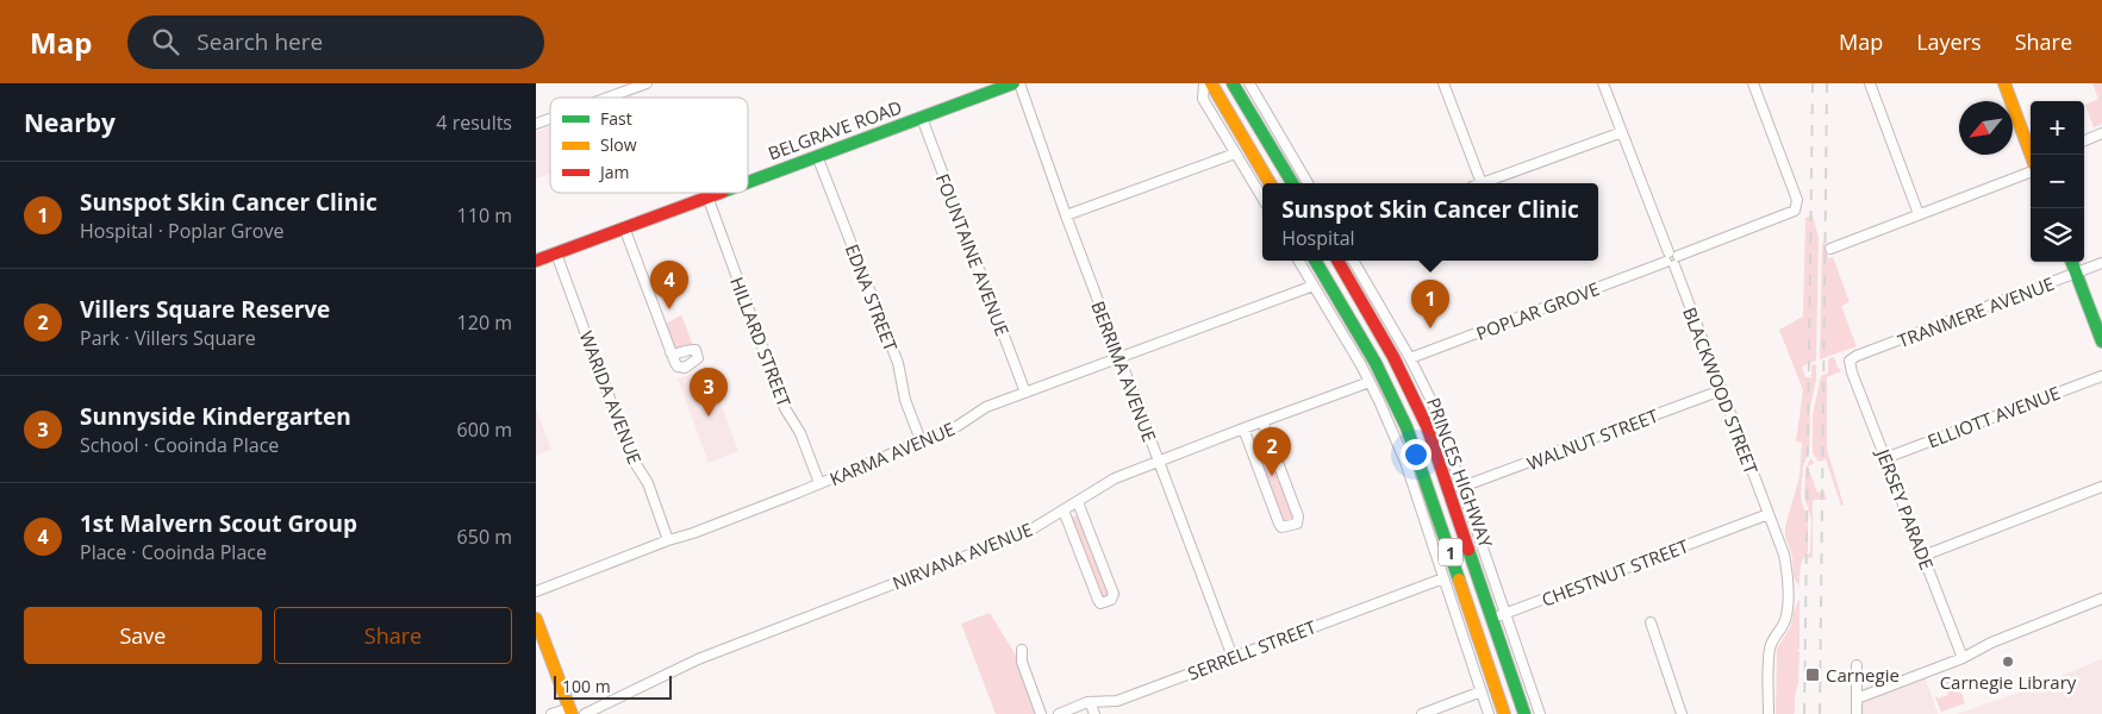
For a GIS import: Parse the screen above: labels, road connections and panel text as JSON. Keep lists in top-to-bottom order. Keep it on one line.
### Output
{"streets":{"main road":["BELGRAVE ROAD","PRINCES HIGHWAY","1"],"street":["FOUNTAINE AVENUE","EDNA STREET","POPLAR GROVE","TRANMERE AVENUE","HILLARD STREET","BERRIMA AVENUE","BLACKWOOD STREET","WARIDA AVENUE","ELLIOTT AVENUE","WALNUT STREET","KARMA AVENUE","JERSEY PARADE","NIRVANA AVENUE","CHESTNUT STREET","SERRELL STREET"]},"crossings":[["BELGRAVE ROAD","FOUNTAINE AVENUE"],["BELGRAVE ROAD","EDNA STREET"],["BELGRAVE ROAD","HILLARD STREET"],["BELGRAVE ROAD","WARIDA AVENUE"],["FOUNTAINE AVENUE","KARMA AVENUE"],["EDNA STREET","KARMA AVENUE"],["POPLAR GROVE","BLACKWOOD STREET"],["TRANMERE AVENUE","JERSEY PARADE"],["HILLARD STREET","KARMA AVENUE"],["BERRIMA AVENUE","KARMA AVENUE"],["BERRIMA AVENUE","NIRVANA AVENUE"],["BERRIMA AVENUE","SERRELL STREET"],["BLACKWOOD STREET","WALNUT STREET"],["BLACKWOOD STREET","CHESTNUT STREET"],["WARIDA AVENUE","KARMA AVENUE"],["ELLIOTT AVENUE","JERSEY PARADE"],["PRINCES HIGHWAY","CHESTNUT STREET"]],"places":{"other":["Carnegie Library"],"transit":["Carnegie"]},"legend":["Fast","Slow","Jam"],"scale_bar":"100 m","north":"bottom left","page":{"header":"Map","search":"Search here","nav":["Map","Layers","Share"],"heading":["Nearby","4 results"],"map_buttons":["+","−"],"list":[{"mark":"1","name":"Sunspot Skin Cancer Clinic","note":"Hospital · Poplar Grove","value":"110 m"},{"mark":"2","name":"Villers Square Reserve","note":"Park · Villers Square","value":"120 m"},{"mark":"3","name":"Sunnyside Kindergarten","note":"School · Cooinda Place","value":"600 m"},{"mark":"4","name":"1st Malvern Scout Group","note":"Place · Cooinda Place","value":"650 m"}],"popup":["Sunspot Skin Cancer Clinic","Hospital"],"pins":["4","1","3","2"],"buttons":["Save","Share"],"scale":"100 m"}}
